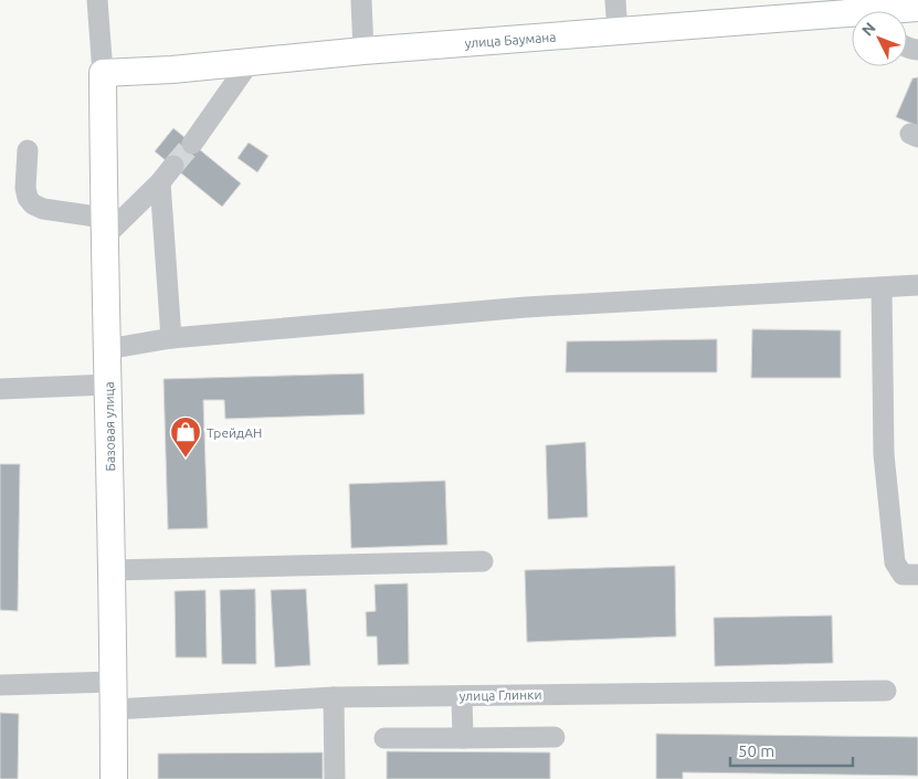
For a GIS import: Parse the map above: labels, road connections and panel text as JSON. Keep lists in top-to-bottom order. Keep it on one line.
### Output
{"streets":{"main road":["улица Баумана","Базовая улица"],"street":["улица Глинки"]},"crossings":[["улица Баумана","Базовая улица"],["Базовая улица","улица Глинки"]],"places":{"shop":["ТрейдАН"]},"scale_bar":"50 m","north":"top left"}
